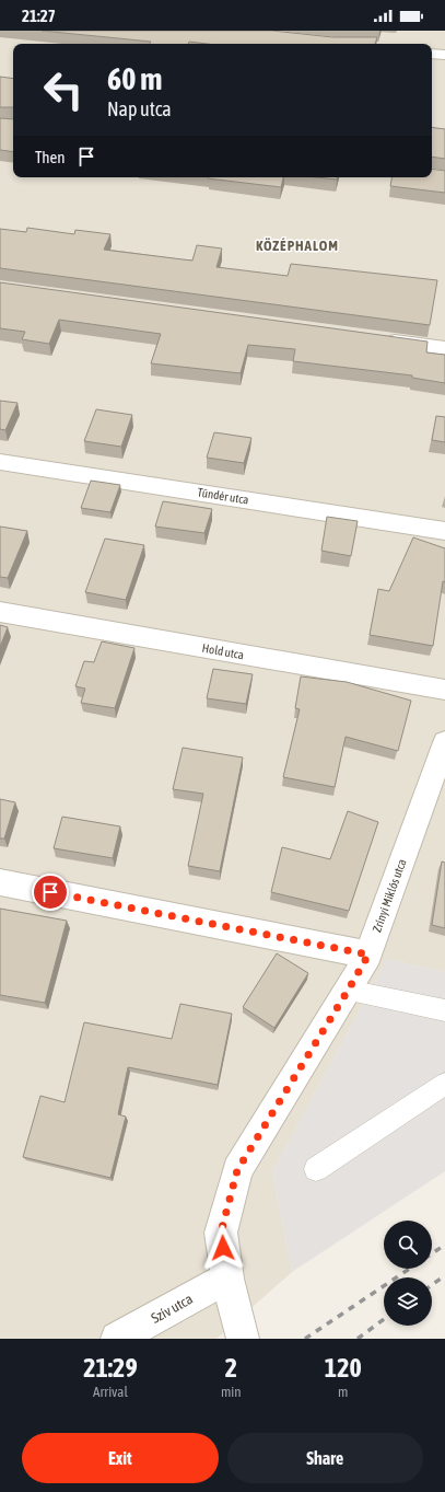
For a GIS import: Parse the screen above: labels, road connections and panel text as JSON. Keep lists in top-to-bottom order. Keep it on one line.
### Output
{"streets":{"street":["Tündér utca","Hold utca","Zrínyi Miklós utca","Szív utca"]},"crossings":[["Zrínyi Miklós utca","Szív utca"]],"districts":["KÖZÉPHALOM"],"page":{"status":"21:27","turn":["60 m","Nap utca"],"then":"Then","eta":["21:29","Arrival","2","min","120","m"],"buttons":["Exit","Share"]}}
